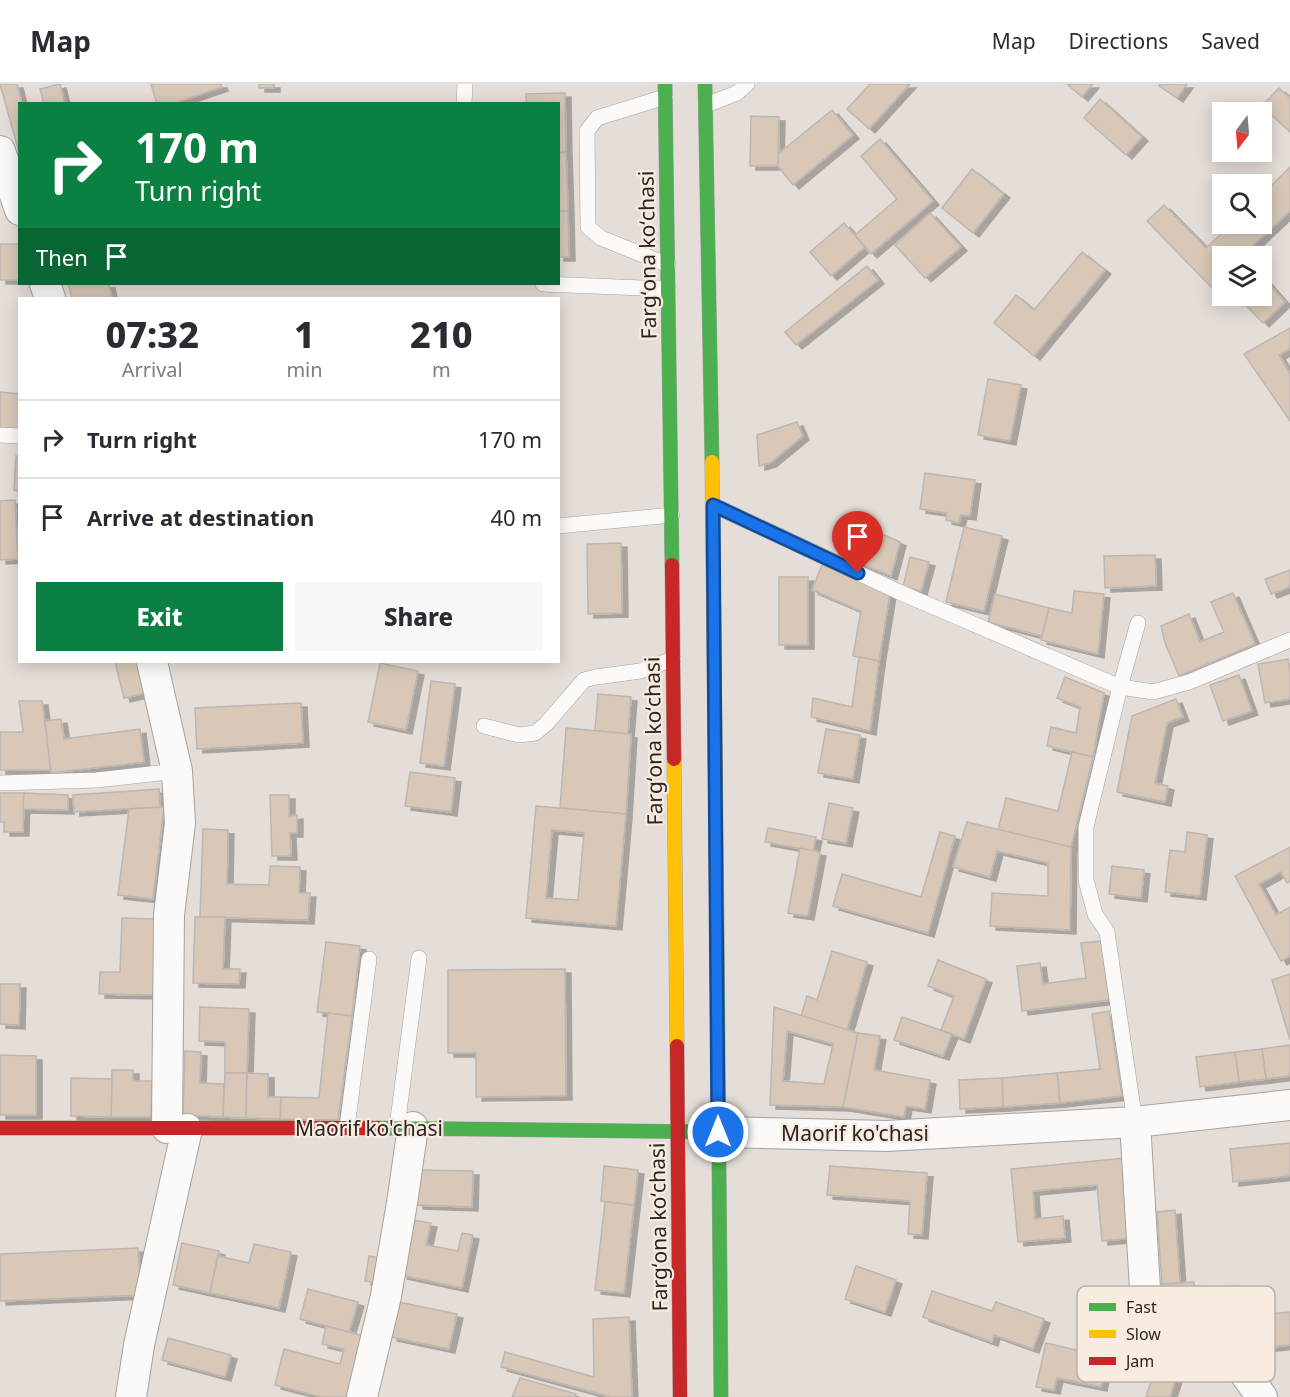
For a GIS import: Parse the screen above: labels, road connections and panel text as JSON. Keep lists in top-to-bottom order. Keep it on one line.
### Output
{"streets":{"main road":["Fargʻona koʻchasi","Maorif ko'chasi"]},"crossings":[["Fargʻona koʻchasi","Maorif ko'chasi"]],"legend":["Fast","Slow","Jam"],"north":"bottom","page":{"header":"Map","nav":["Map","Directions","Saved"],"turn":["170 m","Turn right"],"then":"Then","eta":["07:32","Arrival","1","min","210","m"],"list":[{"name":"Turn right","value":"170 m"},{"name":"Arrive at destination","value":"40 m"}],"buttons":["Exit","Share"]}}
